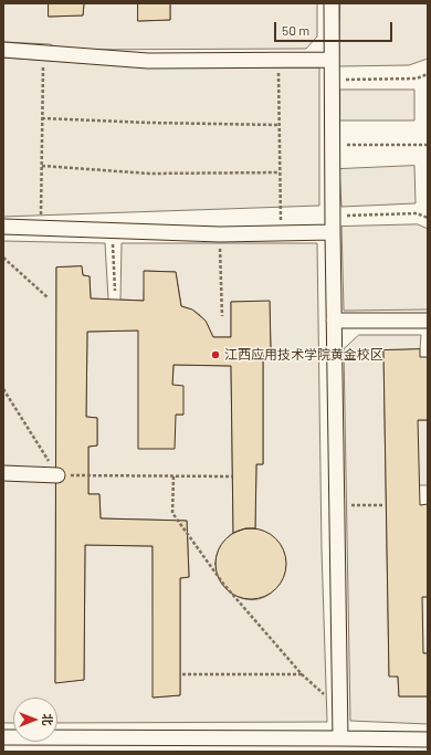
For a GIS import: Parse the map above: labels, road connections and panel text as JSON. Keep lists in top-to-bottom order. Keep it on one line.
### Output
{"places":["江西应用技术学院黄金校区"],"scale_bar":"50 m","north":"right"}
